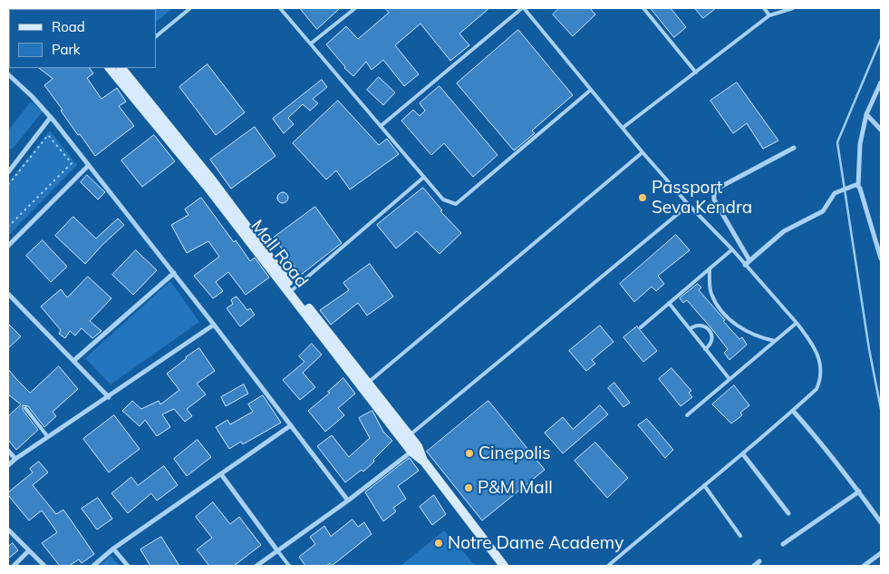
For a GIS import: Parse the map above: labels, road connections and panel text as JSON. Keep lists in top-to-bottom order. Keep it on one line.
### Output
{"streets":{"street":["Mall Road"]},"places":["Passport Seva Kendra","Cinepolis","P&M Mall","Notre Dame Academy"],"legend":["Road","Park"]}
